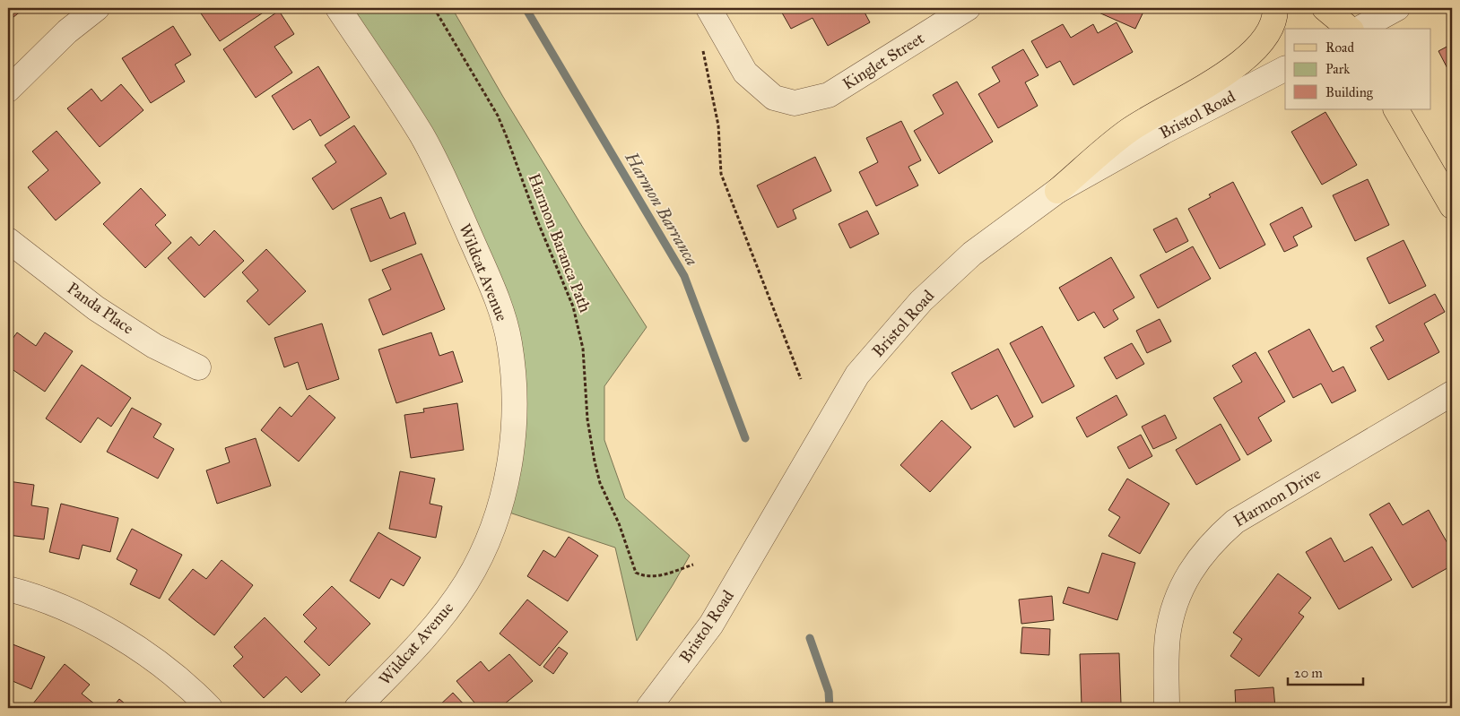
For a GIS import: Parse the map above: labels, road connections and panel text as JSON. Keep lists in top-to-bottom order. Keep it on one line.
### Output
{"streets":{"street":["Kinglet Street","Bristol Road","Wildcat Avenue","Panda Place","Harmon Drive"],"path":["Harmon Baranca Path"]},"water":["Harmon Barranca"],"legend":["Road","Park","Building"],"scale_bar":"20 m"}
